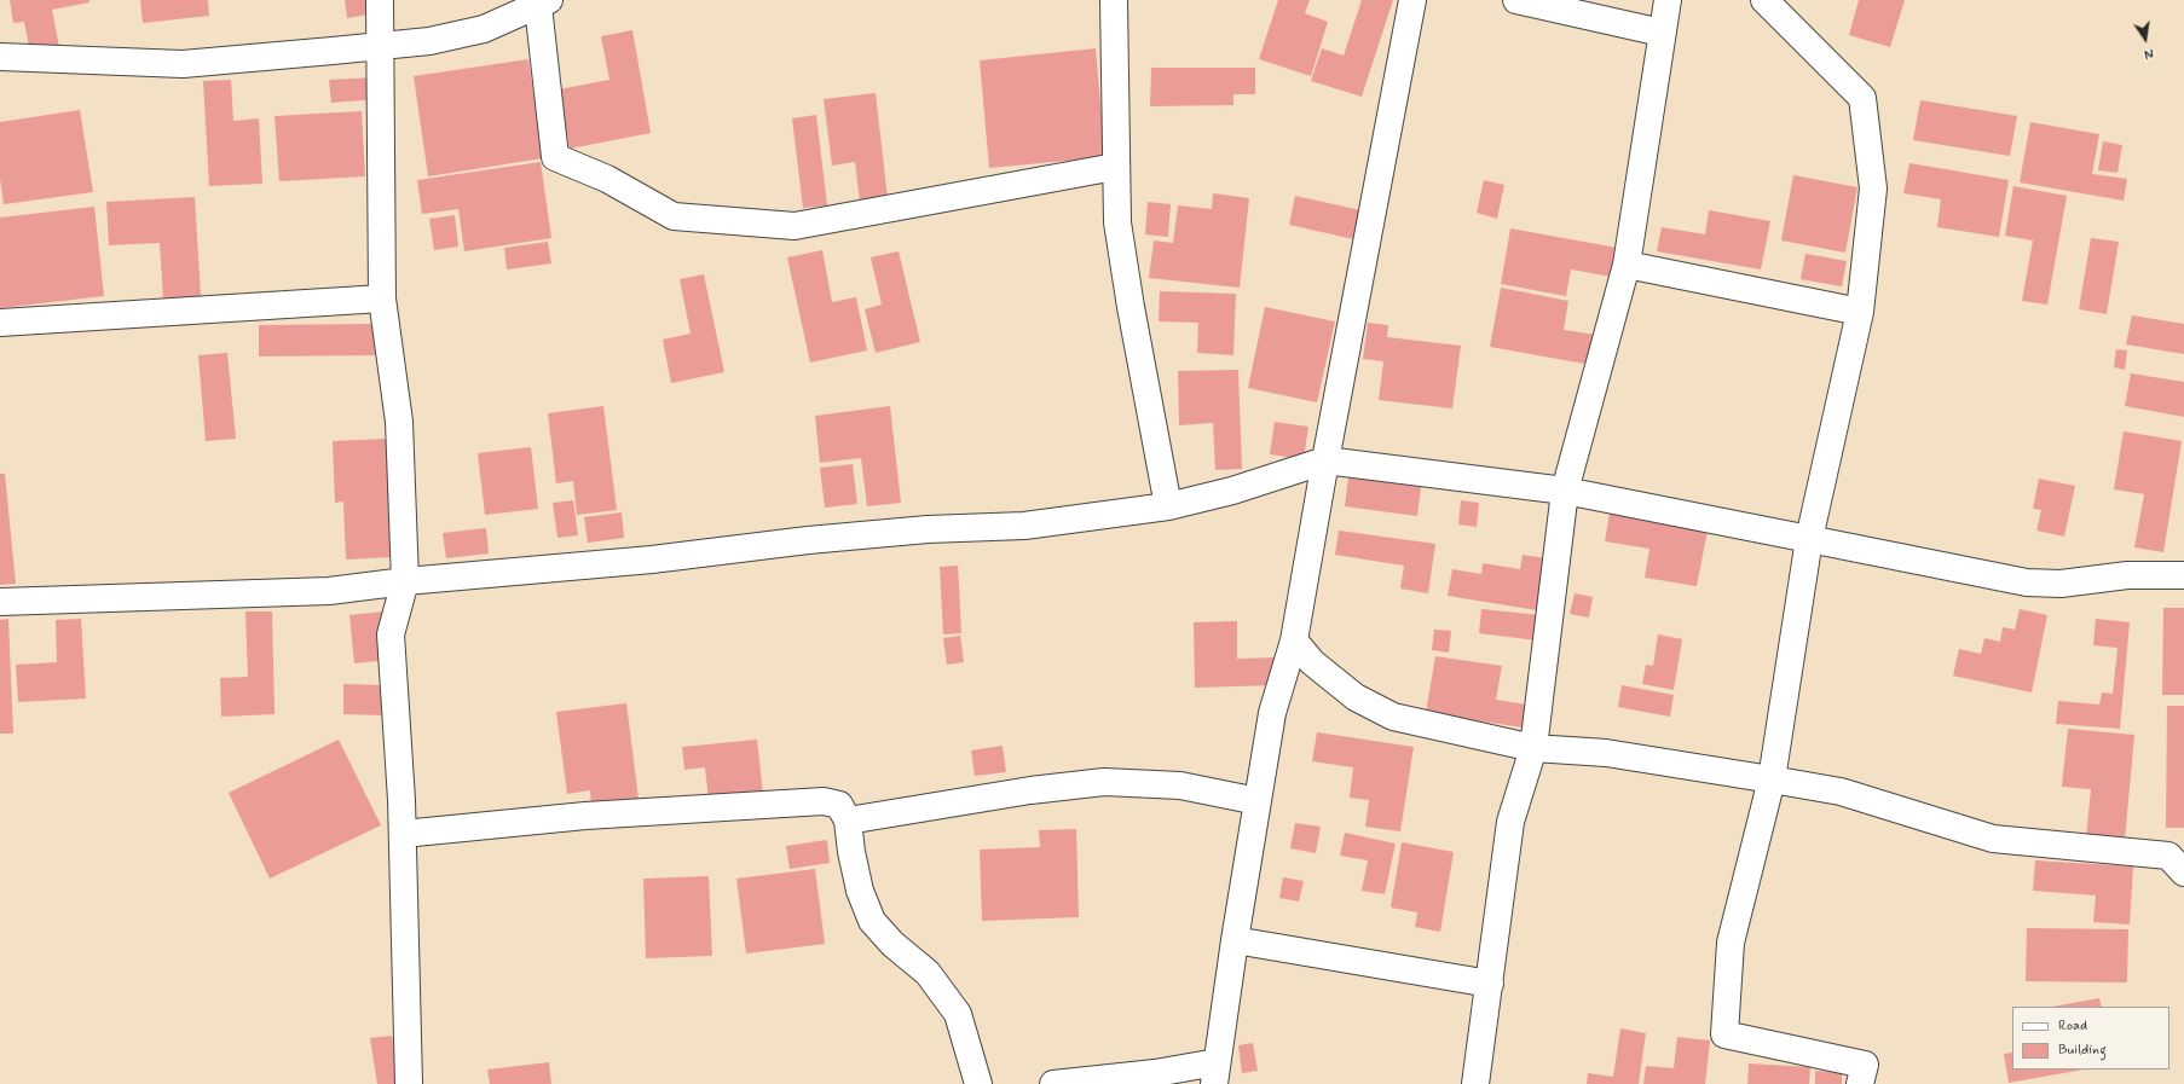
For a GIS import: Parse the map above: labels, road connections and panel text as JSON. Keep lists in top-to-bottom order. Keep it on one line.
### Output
{"legend":["Road","Building"],"north":"bottom"}
